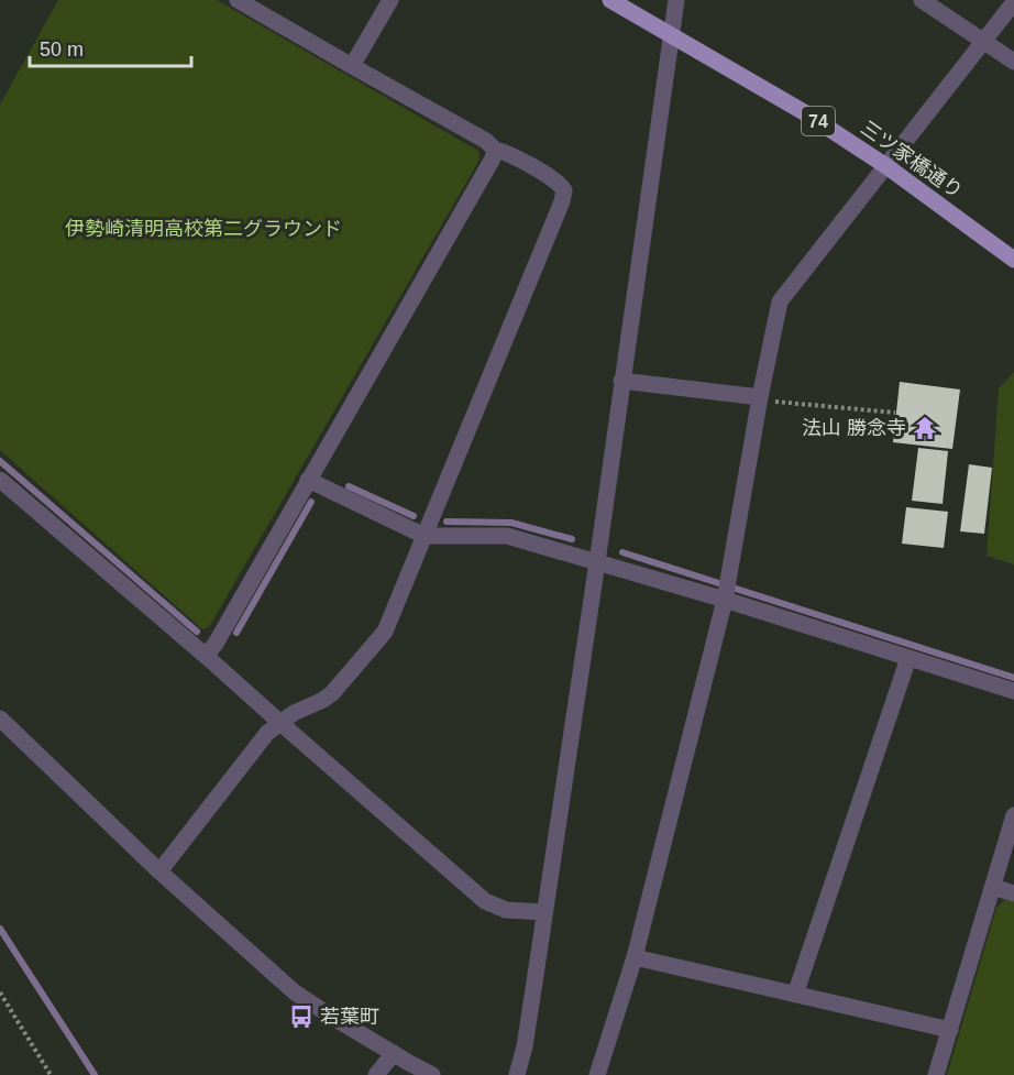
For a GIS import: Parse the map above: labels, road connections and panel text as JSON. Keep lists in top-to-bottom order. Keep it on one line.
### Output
{"streets":{"main road":["74","三ツ家橋通り"]},"parks":["伊勢崎清明高校第二グラウンド"],"places":{"temple":["法山 勝念寺"],"bus stop":["若葉町"]},"scale_bar":"50 m"}
